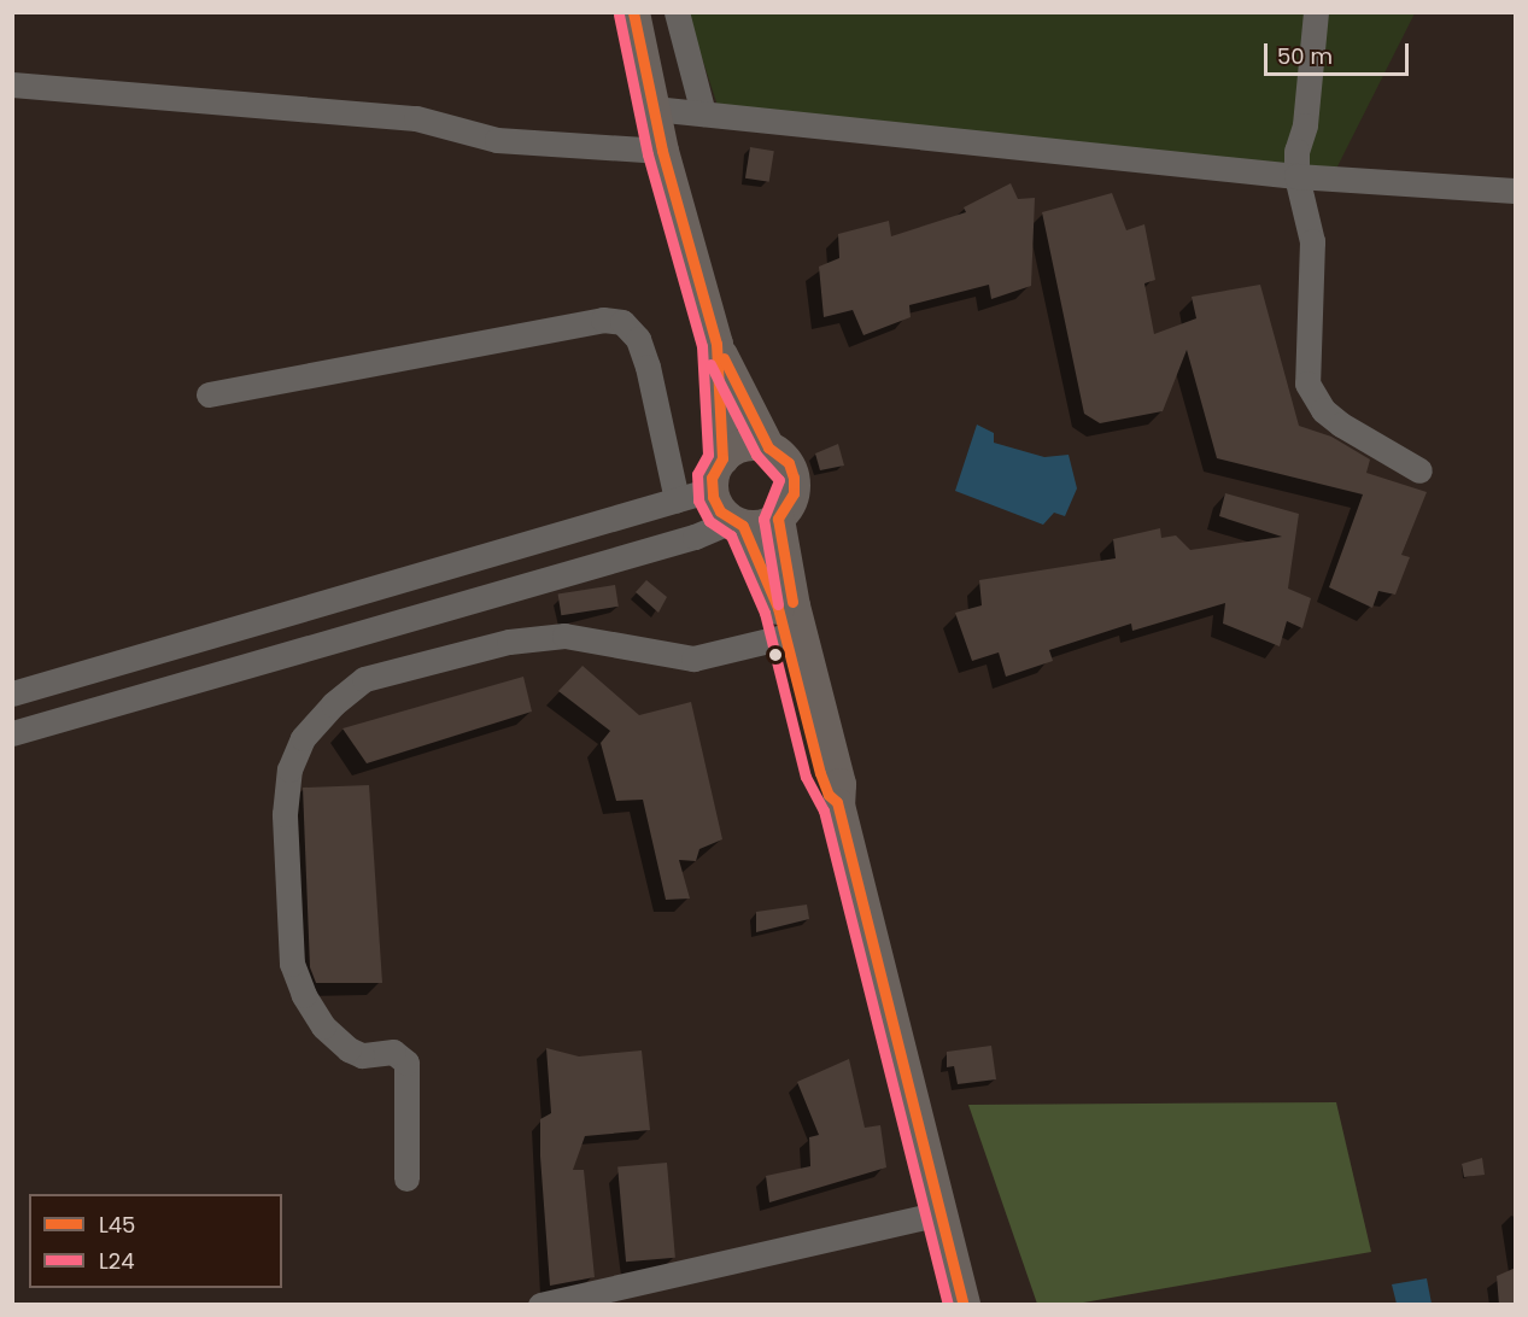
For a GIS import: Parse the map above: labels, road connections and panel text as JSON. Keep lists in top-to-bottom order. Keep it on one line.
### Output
{"lines":["transit line L45","transit line L24"],"legend":["L45","L24"],"scale_bar":"50 m"}
